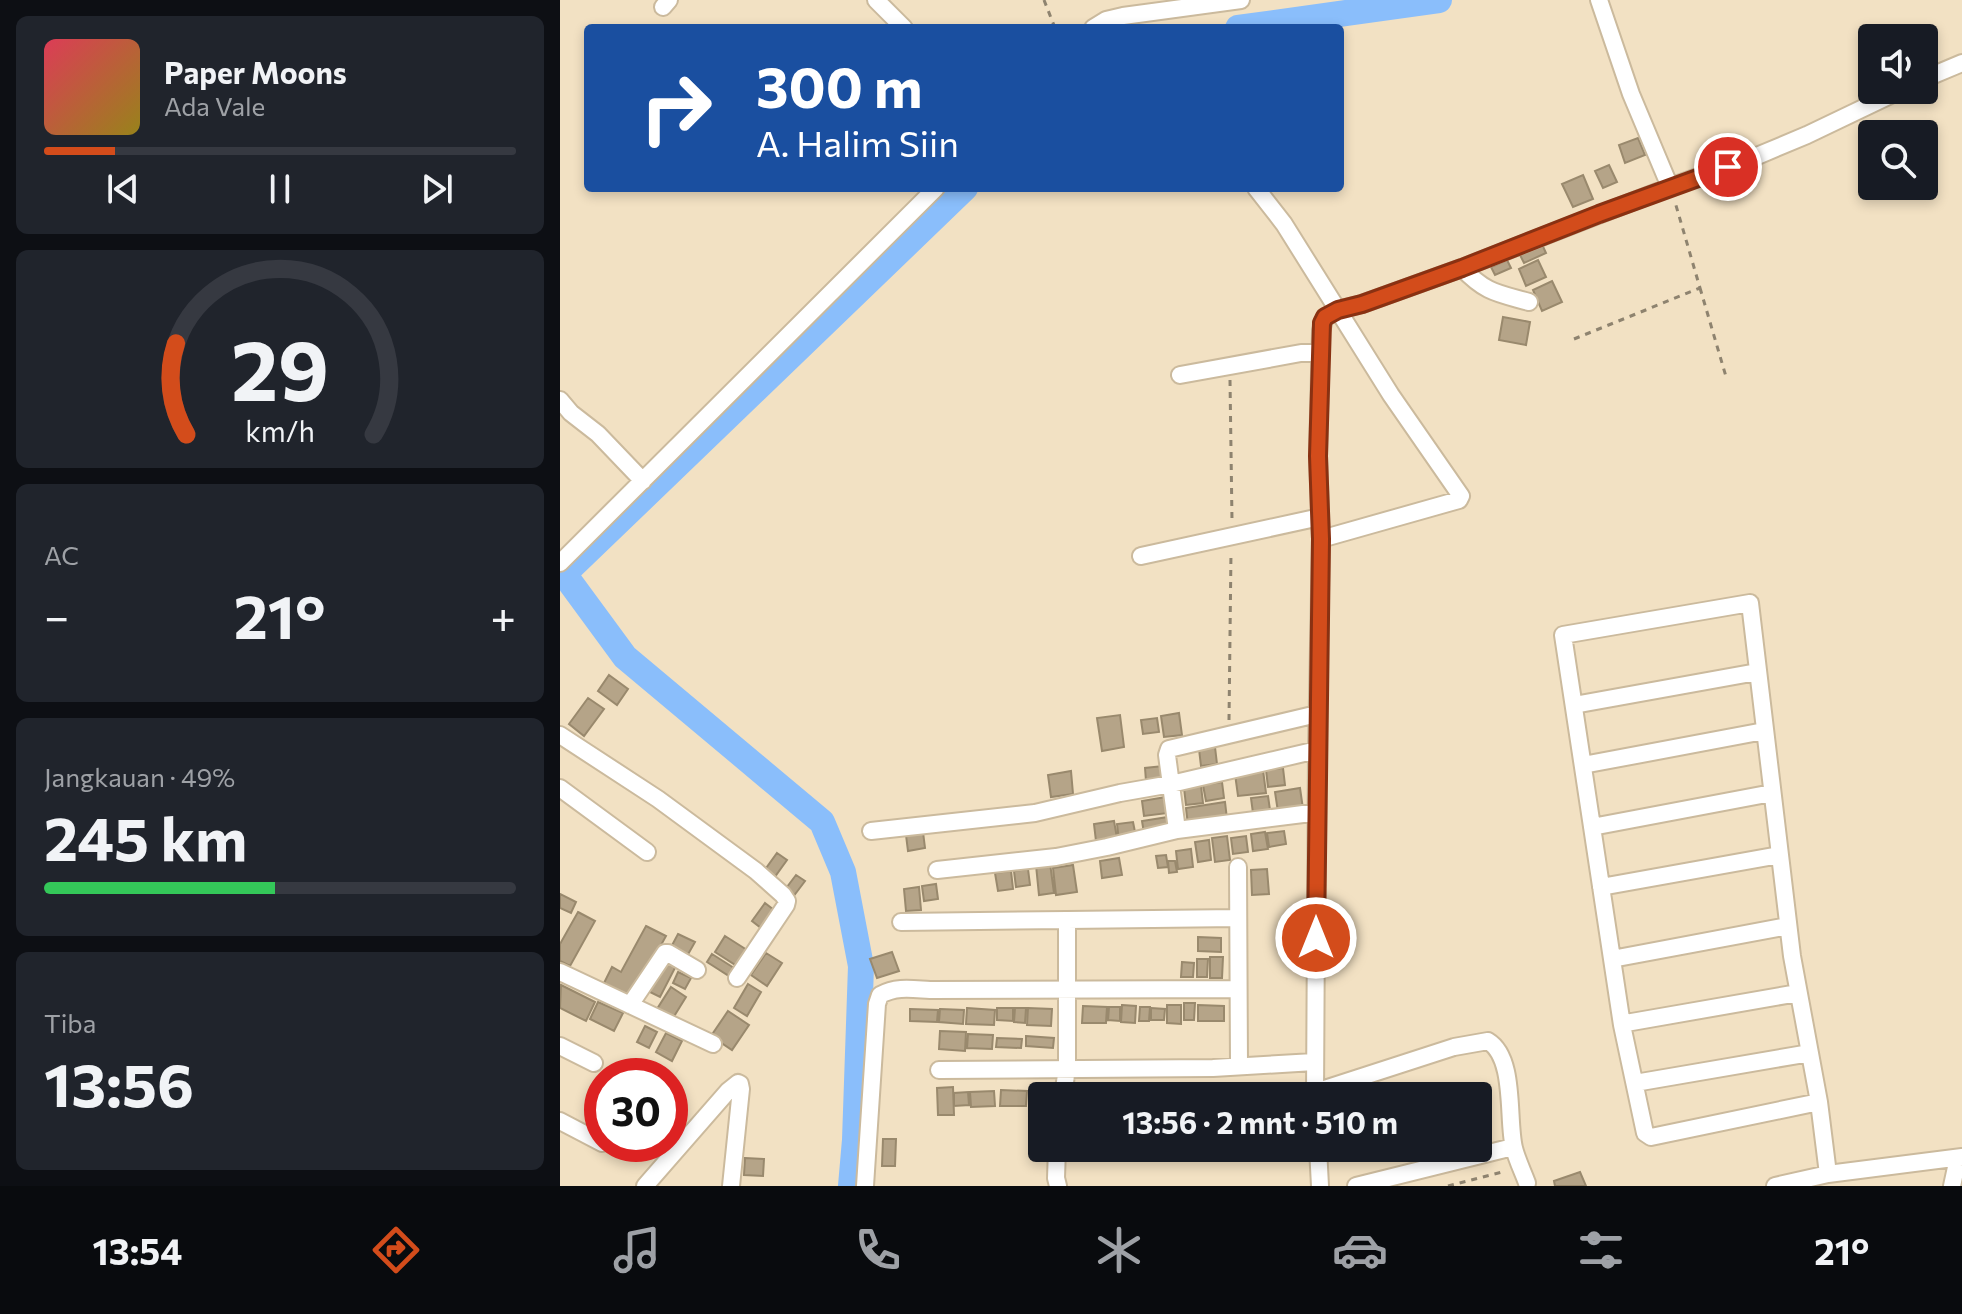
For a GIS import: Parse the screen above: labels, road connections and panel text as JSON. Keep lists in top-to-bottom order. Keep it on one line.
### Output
{"page":{"turn":["300 m","A. Halim Siin"],"song":["Paper Moons","Ada Vale"],"tile":["AC",["Jangkauan · 49%","245 km"],["Tiba","13:56"]],"heat":["−","21°","+"],"limit":"30","trip":"13:56 · 2 mnt · 510 m","tabs":["13:54","21°"],"gauge":["29","km/h"]}}
